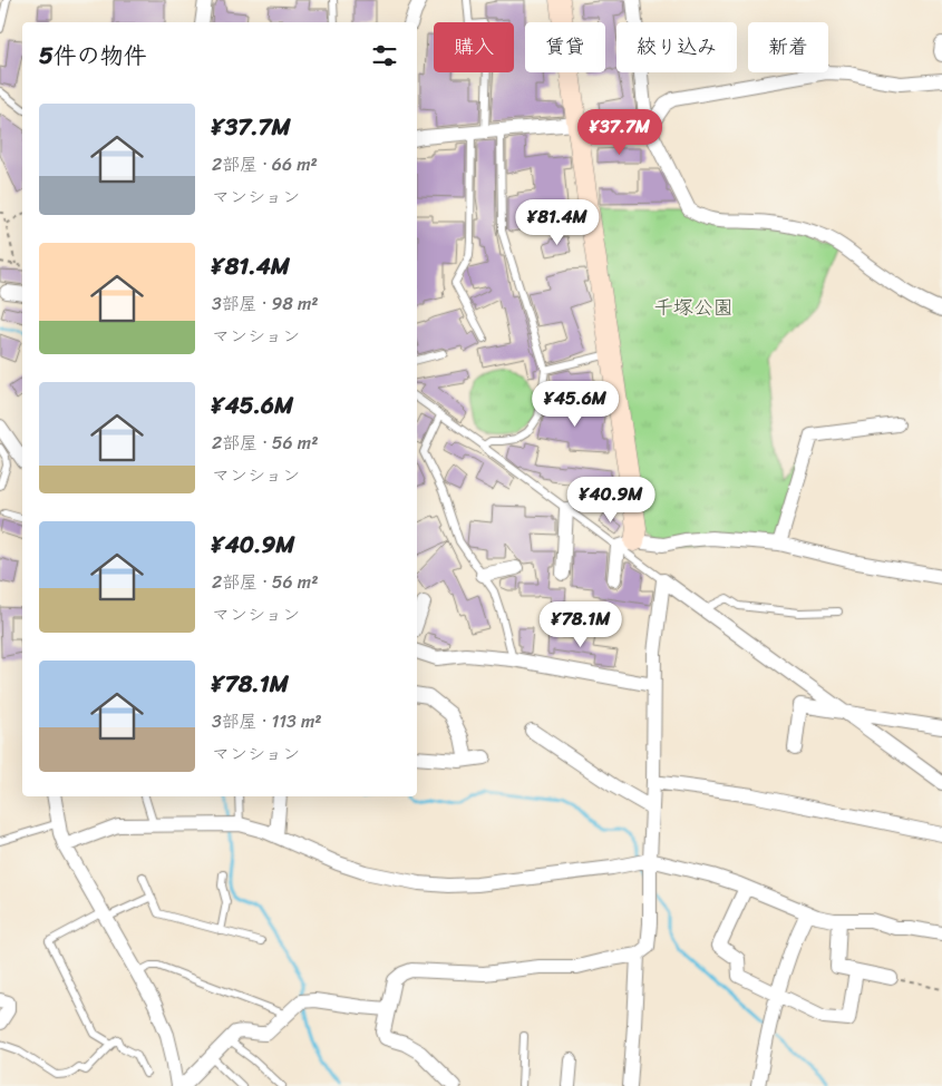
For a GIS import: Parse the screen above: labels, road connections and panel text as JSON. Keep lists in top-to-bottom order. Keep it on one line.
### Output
{"parks":["千塚公園"],"page":{"chip":["購入","賃貸","絞り込み","新着"],"heading":"5件の物件","list":[{"name":"¥37.7M","note":"2部屋 · 66 m² · マンション"},{"name":"¥81.4M","note":"3部屋 · 98 m² · マンション"},{"name":"¥45.6M","note":"2部屋 · 56 m² · マンション"},{"name":"¥40.9M","note":"2部屋 · 56 m² · マンション"},{"name":"¥78.1M","note":"3部屋 · 113 m² · マンション"}],"price":["¥37.7M","¥81.4M","¥45.6M","¥40.9M","¥78.1M"]}}
